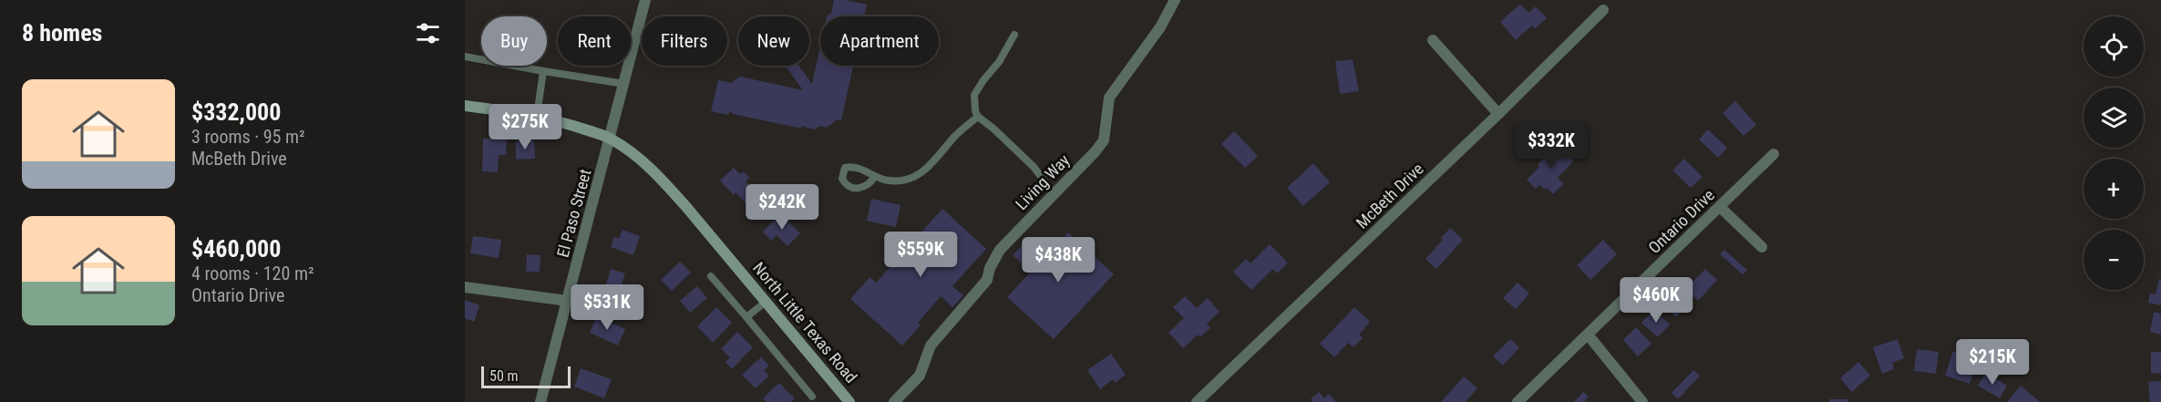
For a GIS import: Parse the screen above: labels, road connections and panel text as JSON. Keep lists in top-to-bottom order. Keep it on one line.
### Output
{"streets":{"street":["Living Way","McBeth Drive","El Paso Street","Ontario Drive","North Little Texas Road"]},"crossings":[["El Paso Street","North Little Texas Road"]],"scale_bar":"50 m","page":{"heading":"8 homes","map_buttons":["+","−"],"chip":["Buy","Rent","Filters","New","Apartment"],"list":[{"name":"$332,000","note":"3 rooms · 95 m² · McBeth Drive"},{"name":"$460,000","note":"4 rooms · 120 m² · Ontario Drive"}],"price":["$275K","$332K","$242K","$559K","$438K","$460K","$531K","$215K"],"scale":"50 m"}}
